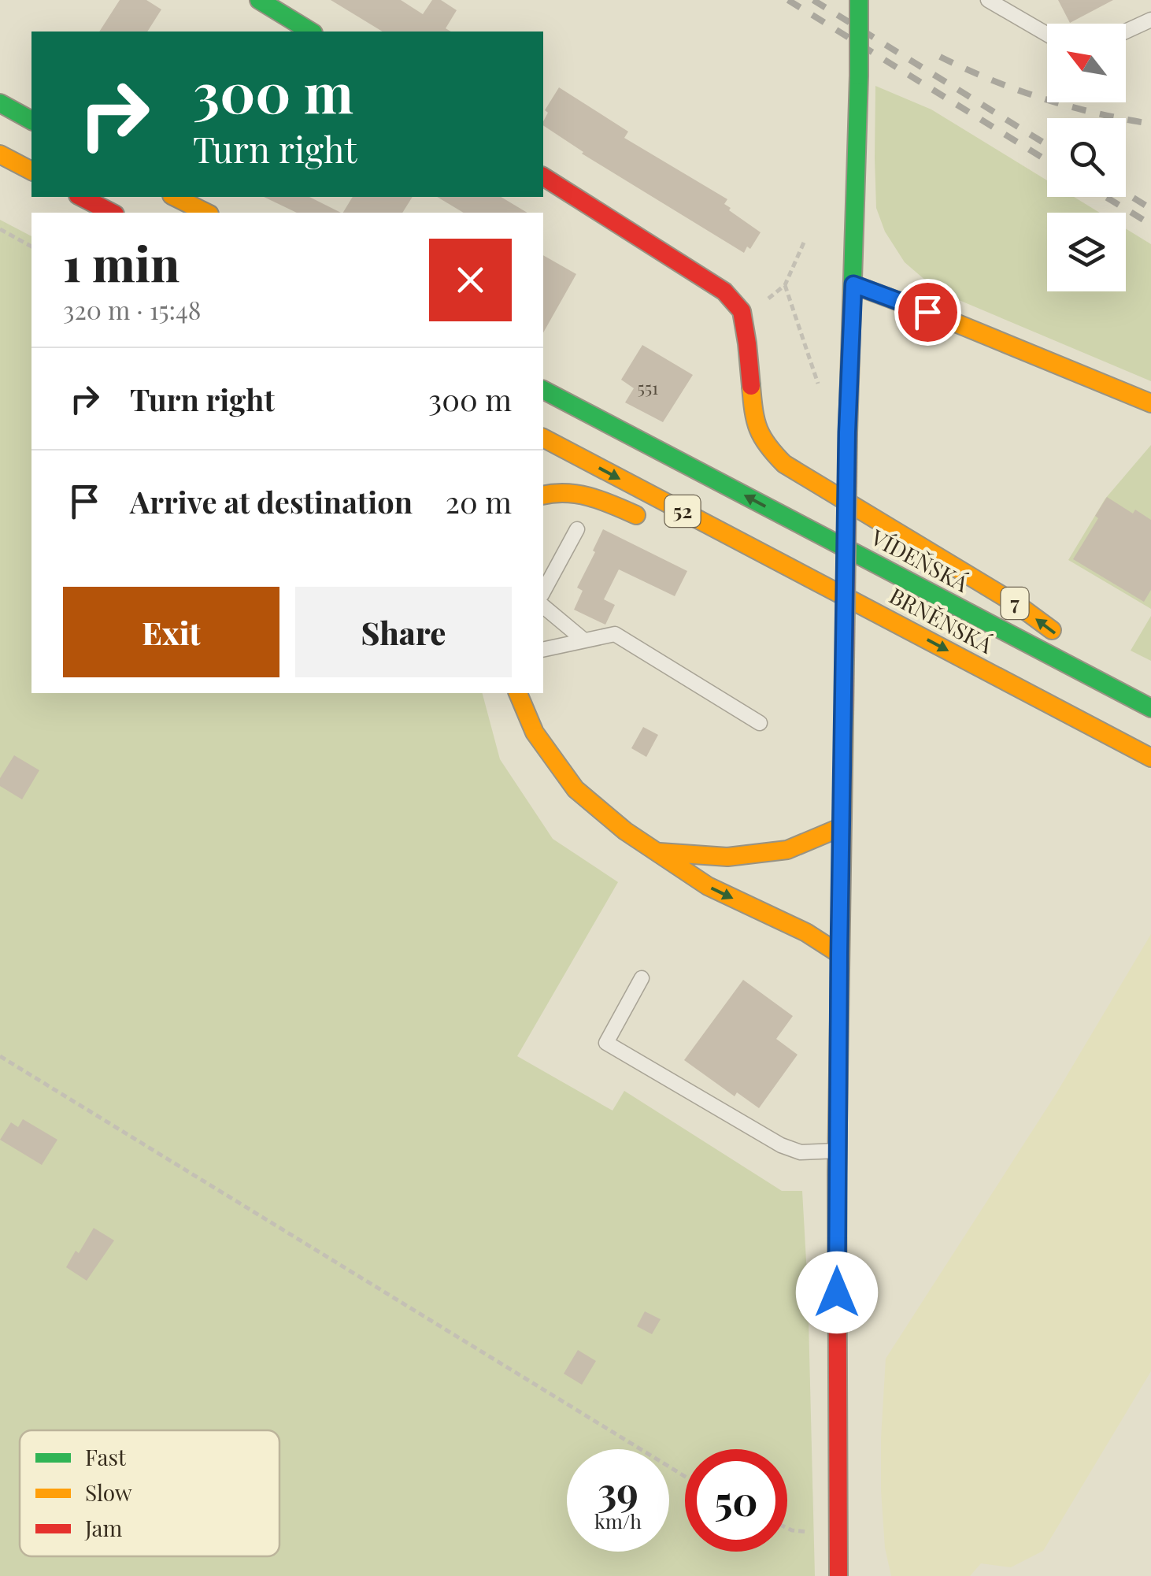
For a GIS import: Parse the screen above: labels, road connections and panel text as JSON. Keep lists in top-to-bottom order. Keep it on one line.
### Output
{"streets":{"main road":["52","VÍDEŇSKÁ","7","BRNĚNSKÁ"]},"crossings":[["VÍDEŇSKÁ","7"]],"house_numbers":["551"],"legend":["Fast","Slow","Jam"],"north":"top left","page":{"turn":["300 m","Turn right"],"heading":["1 min","320 m · 15:48"],"list":[{"name":"Turn right","value":"300 m"},{"name":"Arrive at destination","value":"20 m"}],"buttons":["Exit","Share"],"speed":"39 km/h","limit":"50"}}
